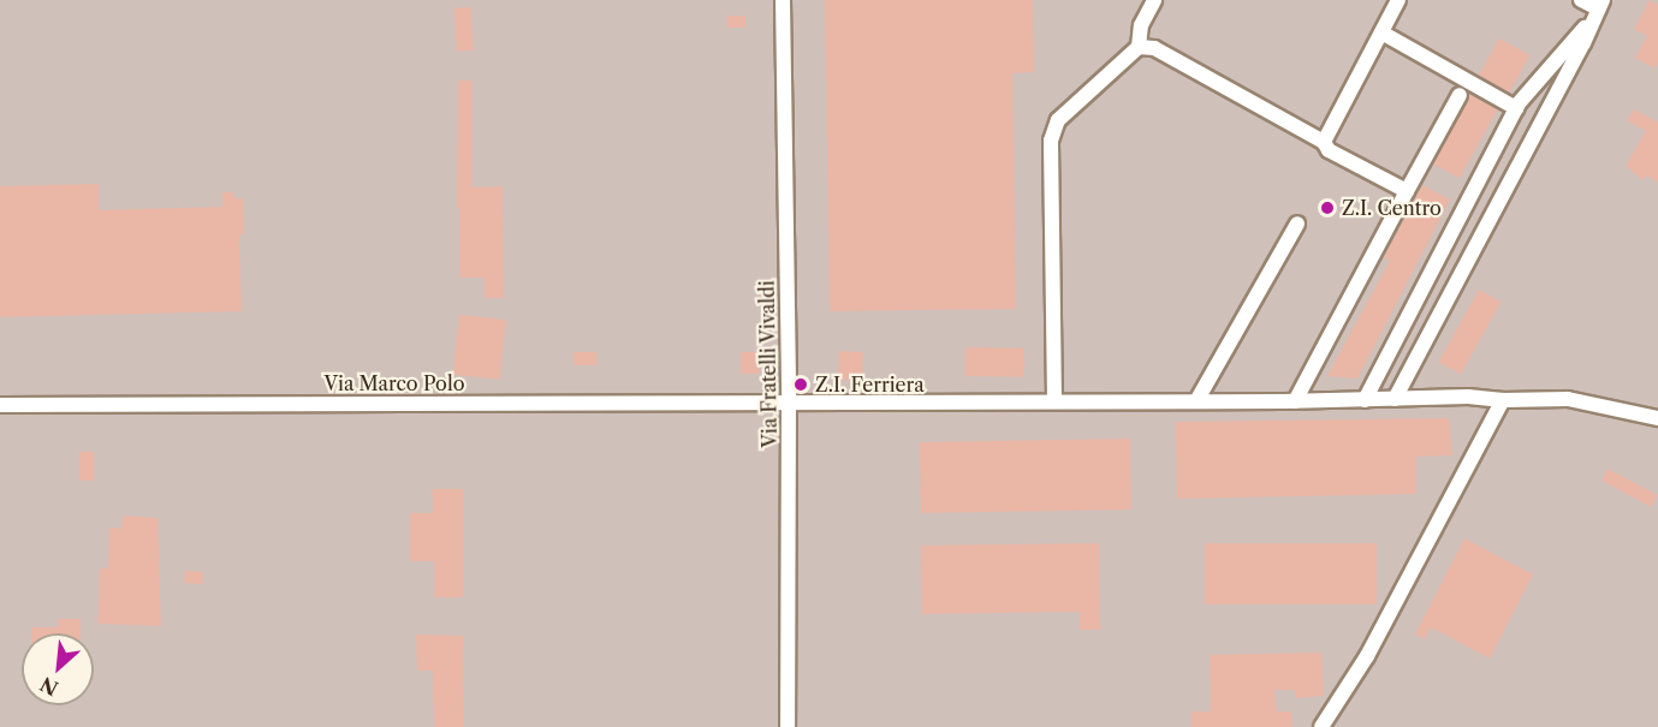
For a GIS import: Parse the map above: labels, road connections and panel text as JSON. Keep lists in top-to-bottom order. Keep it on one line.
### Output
{"streets":{"street":["Via Fratelli Vivaldi","Via Marco Polo"]},"crossings":[["Via Fratelli Vivaldi","Via Marco Polo"]],"places":["Z.I. Centro","Z.I. Ferriera"],"north":"bottom left"}
